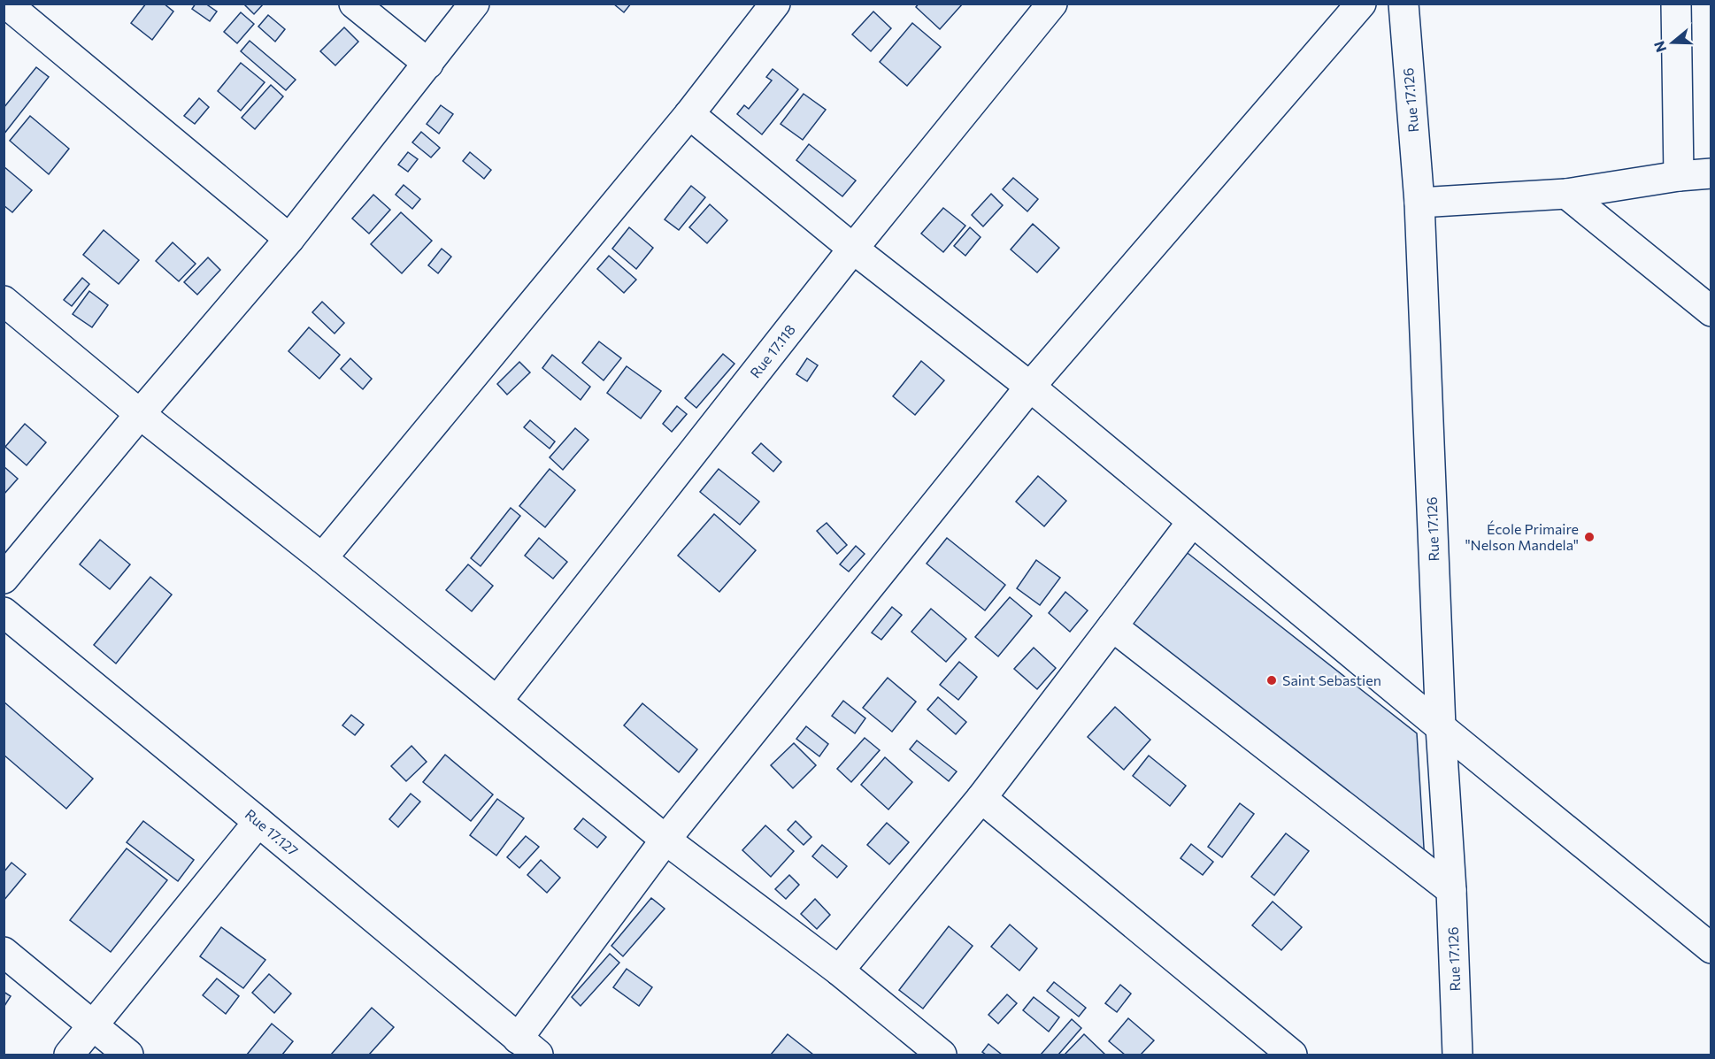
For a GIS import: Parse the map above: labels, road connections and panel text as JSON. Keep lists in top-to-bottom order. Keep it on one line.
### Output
{"streets":{"street":["Rue 17.126","Rue 17.118","Rue 17.127"]},"places":["École Primaire \"Nelson Mandela\"","Saint Sebastien"],"north":"left"}
